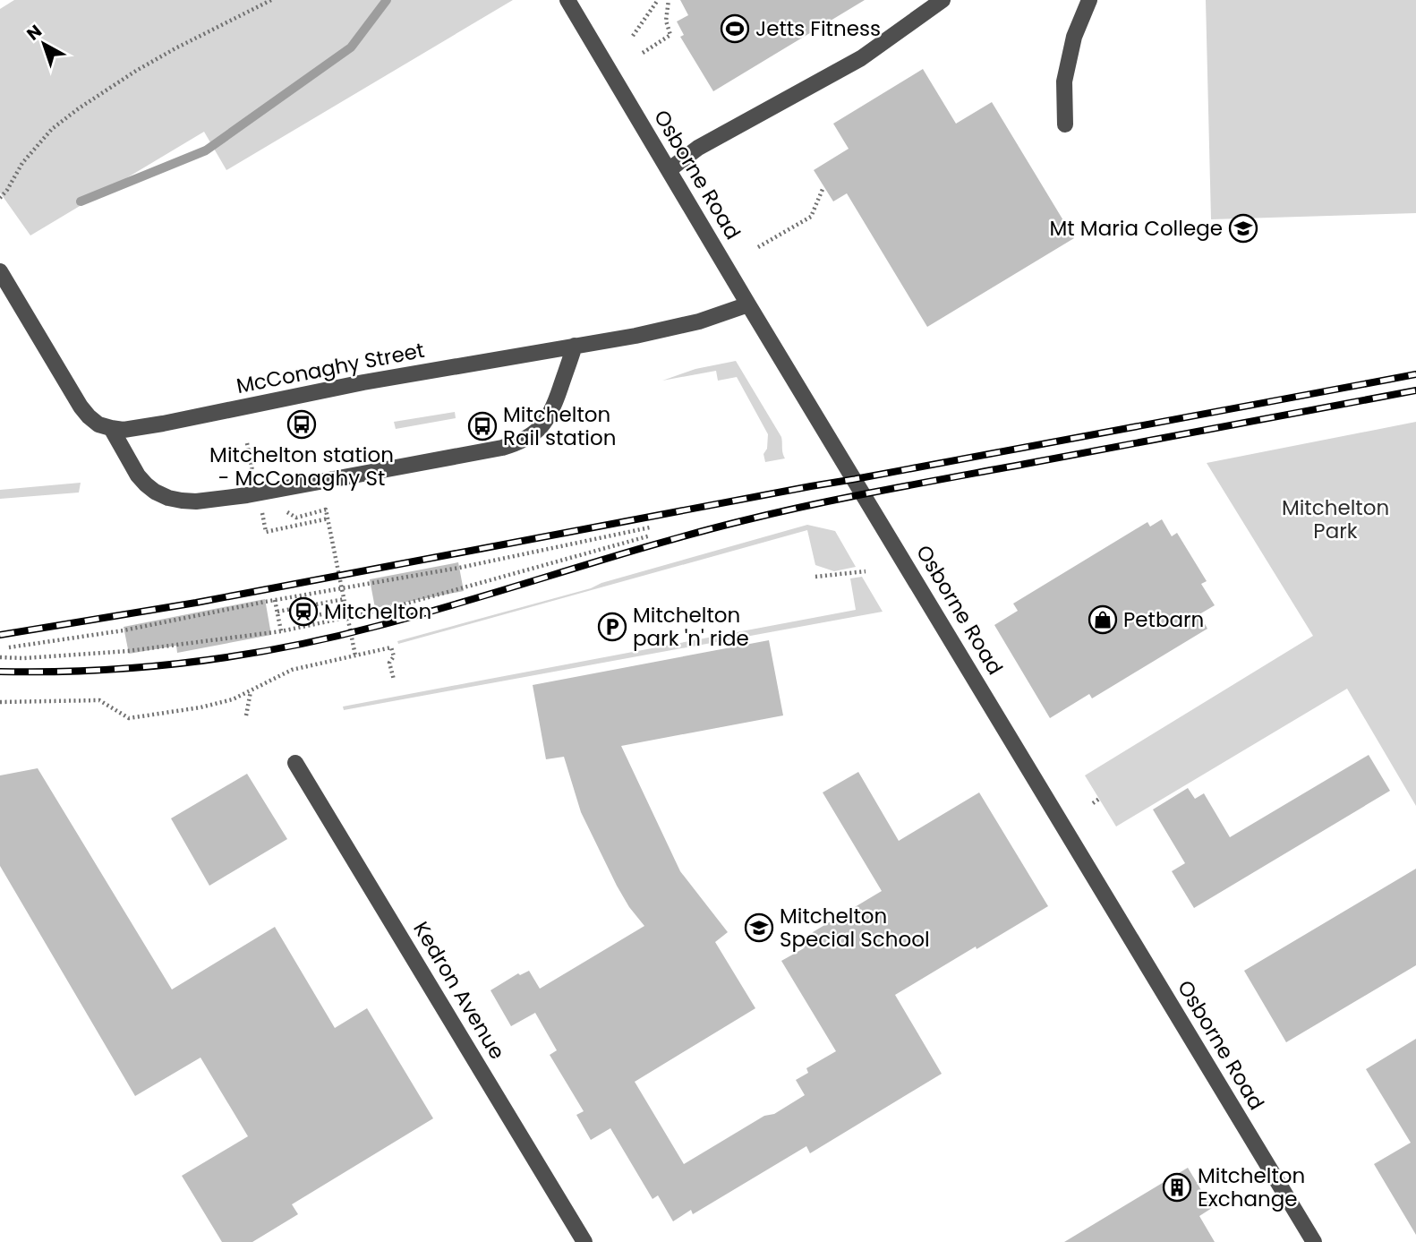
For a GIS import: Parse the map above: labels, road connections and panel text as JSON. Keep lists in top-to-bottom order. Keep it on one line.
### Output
{"streets":{"street":["Osborne Road","McConaghy Street","Kedron Avenue"]},"crossings":[["Osborne Road","McConaghy Street"]],"parks":["Mitchelton Park"],"places":{"sports":["Jetts Fitness"],"school or university":["Mt Maria College","Mitchelton Special School"],"bus stop":["Mitchelton station - McConaghy St","Mitchelton Rail station"],"station":["Mitchelton"],"shop":["Petbarn"],"parking":["Mitchelton park 'n' ride"],"building":["Mitchelton Exchange"]},"north":"top left"}
